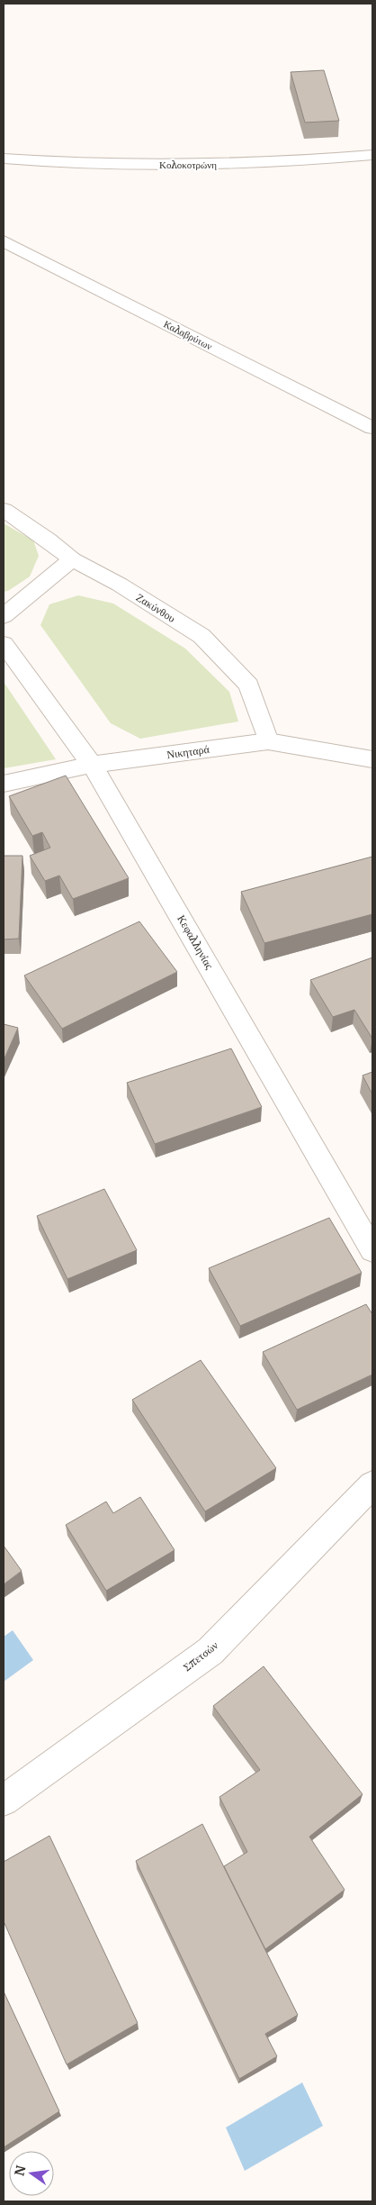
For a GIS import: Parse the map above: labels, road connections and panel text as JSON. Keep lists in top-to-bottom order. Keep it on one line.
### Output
{"streets":{"street":["Κολοκοτρώνη","Καλαβρύτων","Ζακύνθου","Νικηταρά","Κεφαλληνίας","Σπετσών"]},"crossings":[["Ζακύνθου","Νικηταρά"],["Νικηταρά","Κεφαλληνίας"]],"north":"left"}
